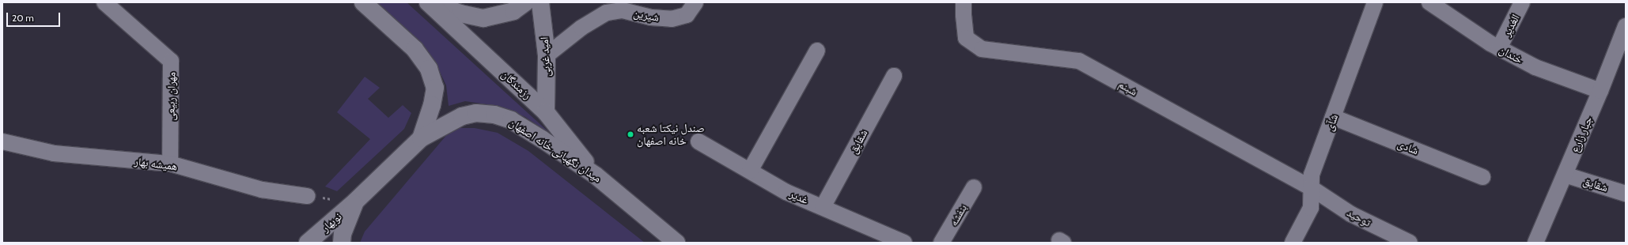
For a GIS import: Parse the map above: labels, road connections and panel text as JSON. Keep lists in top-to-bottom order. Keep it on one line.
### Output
{"streets":{"main road":["امید غربی","رزمندگان","میدان نگهبانی خانه اصفهان","نوبهار"],"street":["شیرین","الغدیر","خندان","شبنم","مهران ربیعی","شآی","جبار زارع","شقایق","شادی","همیشه بهار","غدیر","بنفشه","توحید"]},"crossings":[["شیرین","امید غربی"],["الغدیر","خندان"],["خندان","جبار زارع"],["امید غربی","رزمندگان"],["رزمندگان","میدان نگهبانی خانه اصفهان"],["شبنم","شآی"],["شبنم","توحید"],["مهران ربیعی","همیشه بهار"],["شآی","شادی"],["شآی","توحید"],["جبار زارع","شقایق"],["شقایق","غدیر"],["میدان نگهبانی خانه اصفهان","نوبهار"]],"places":["صندل نیکتا شعبه خانه اصفهان"],"scale_bar":"20 m"}
